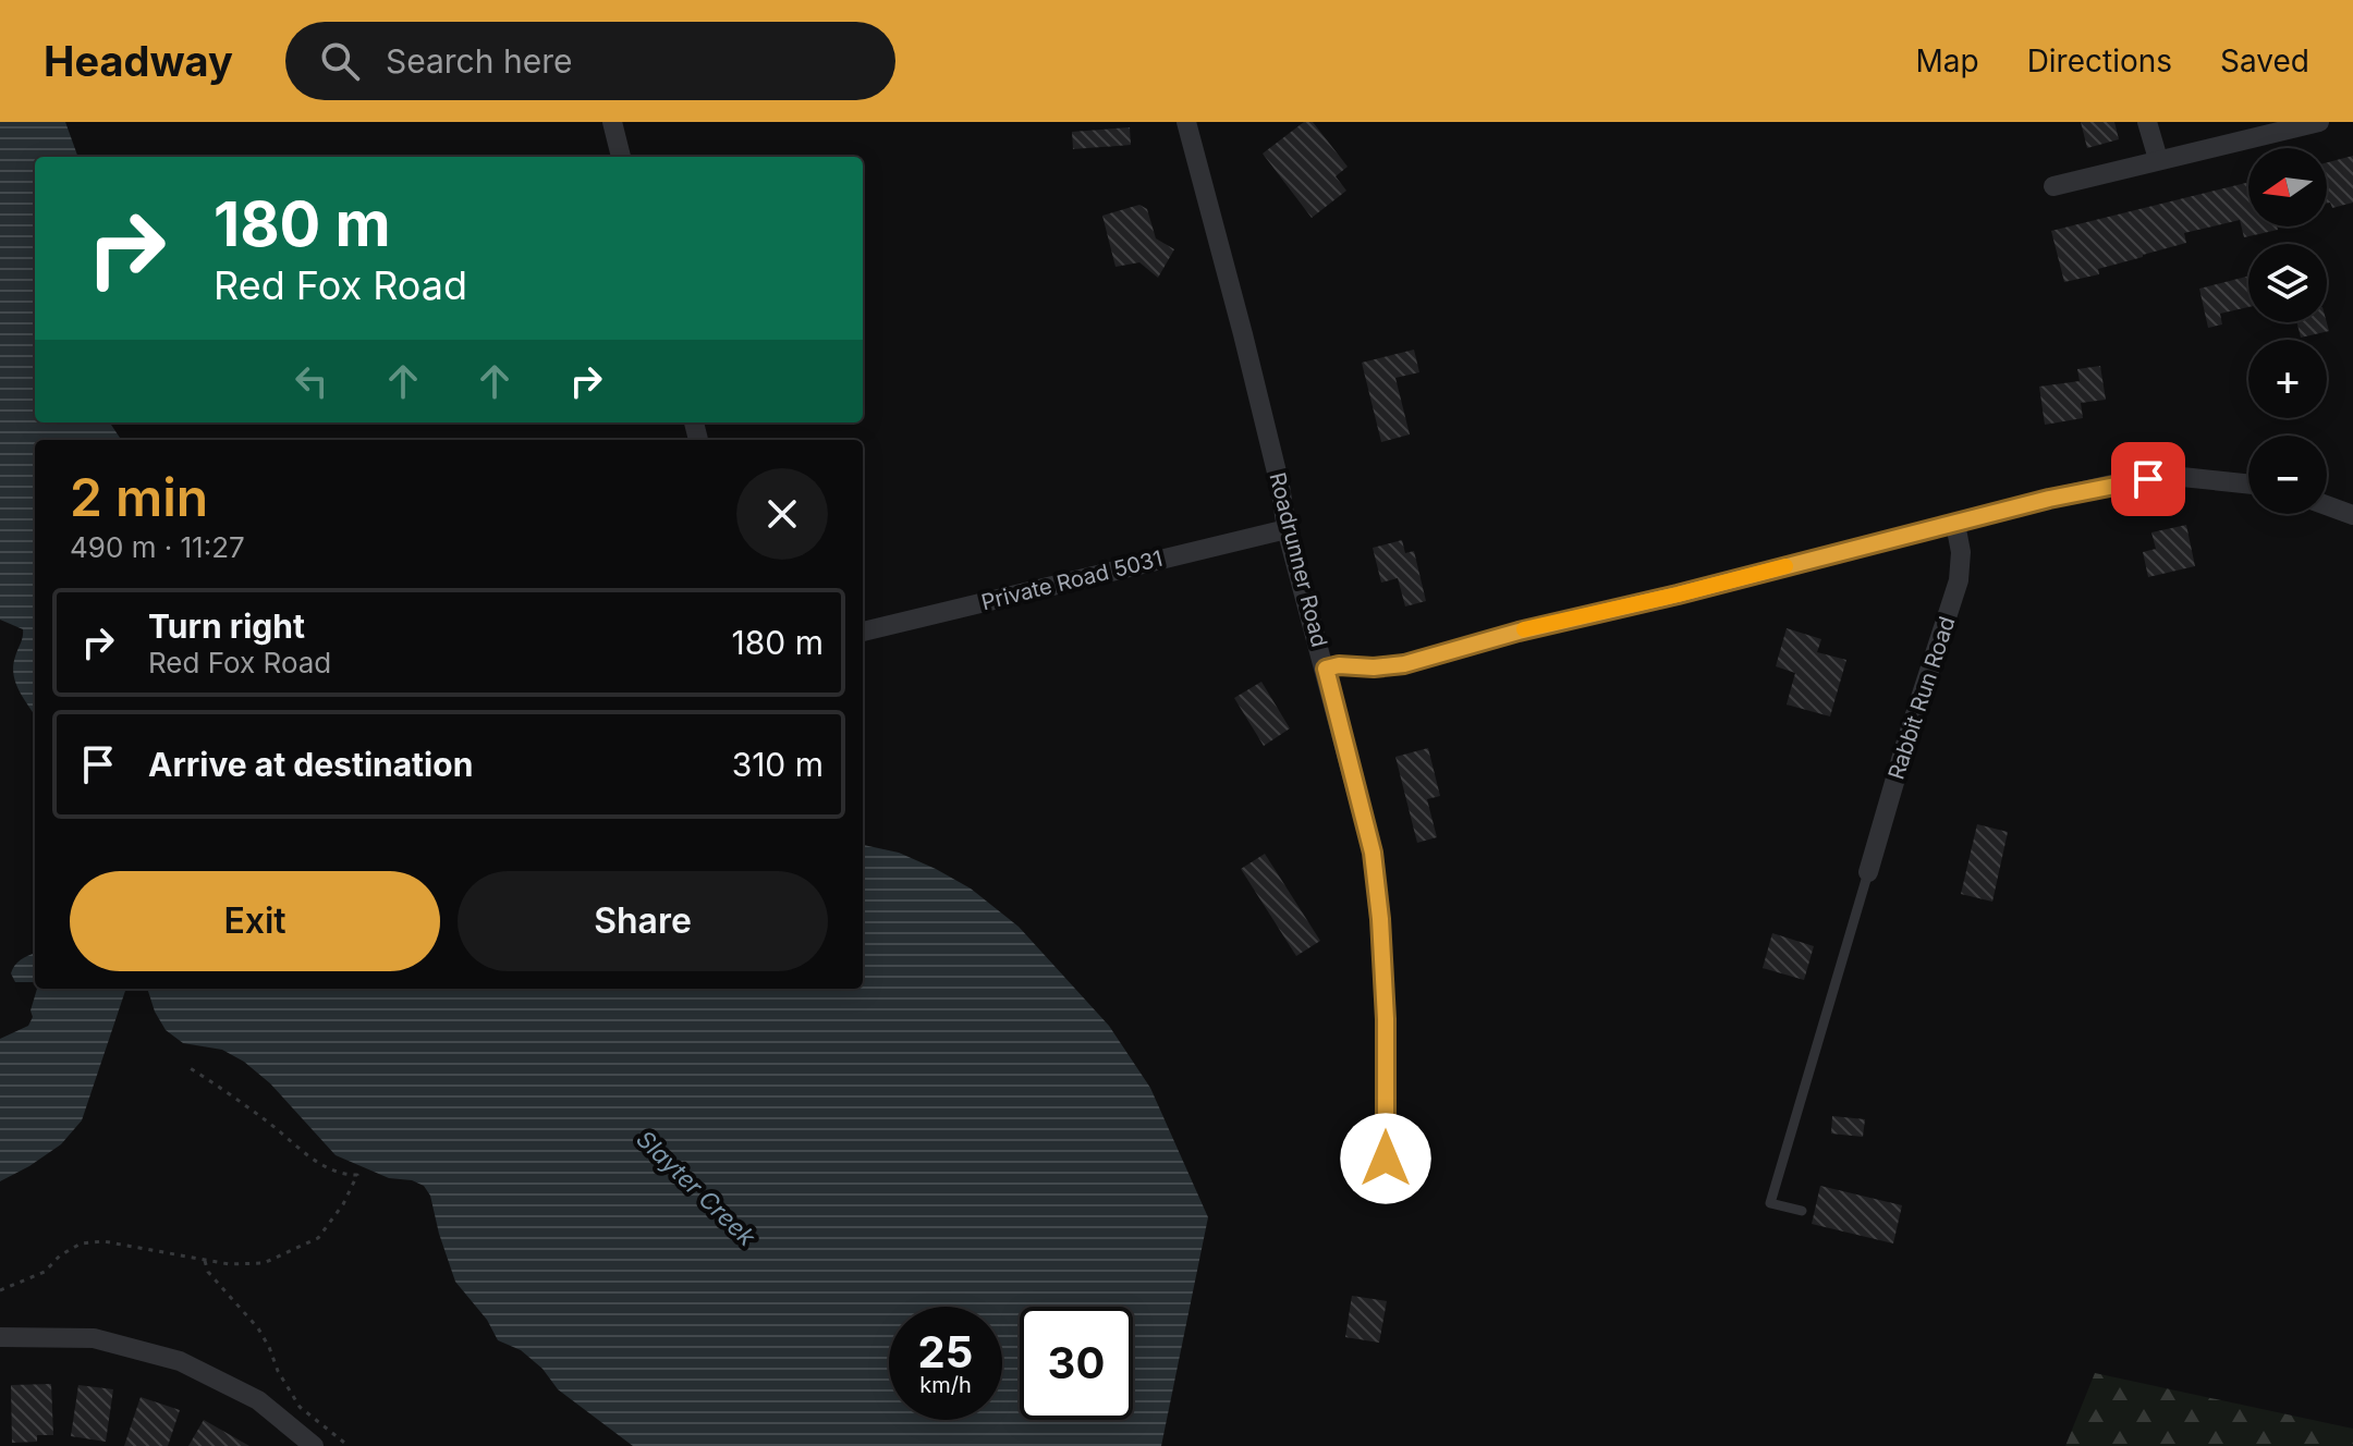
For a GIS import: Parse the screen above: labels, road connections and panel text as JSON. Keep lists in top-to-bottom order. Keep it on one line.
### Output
{"streets":{"street":["Roadrunner Road","Private Road 5031","Rabbit Run Road"]},"crossings":[["Roadrunner Road","Private Road 5031"]],"water":["Slayter Creek"],"north":"left","page":{"header":"Headway","search":"Search here","nav":["Map","Directions","Saved"],"map_buttons":["+","−"],"turn":["180 m","Red Fox Road"],"heading":["2 min","490 m · 11:27"],"list":[{"name":"Turn right","note":"Red Fox Road","value":"180 m"},{"name":"Arrive at destination","value":"310 m"}],"buttons":["Exit","Share"],"speed":"25 km/h","limit":"30"}}
